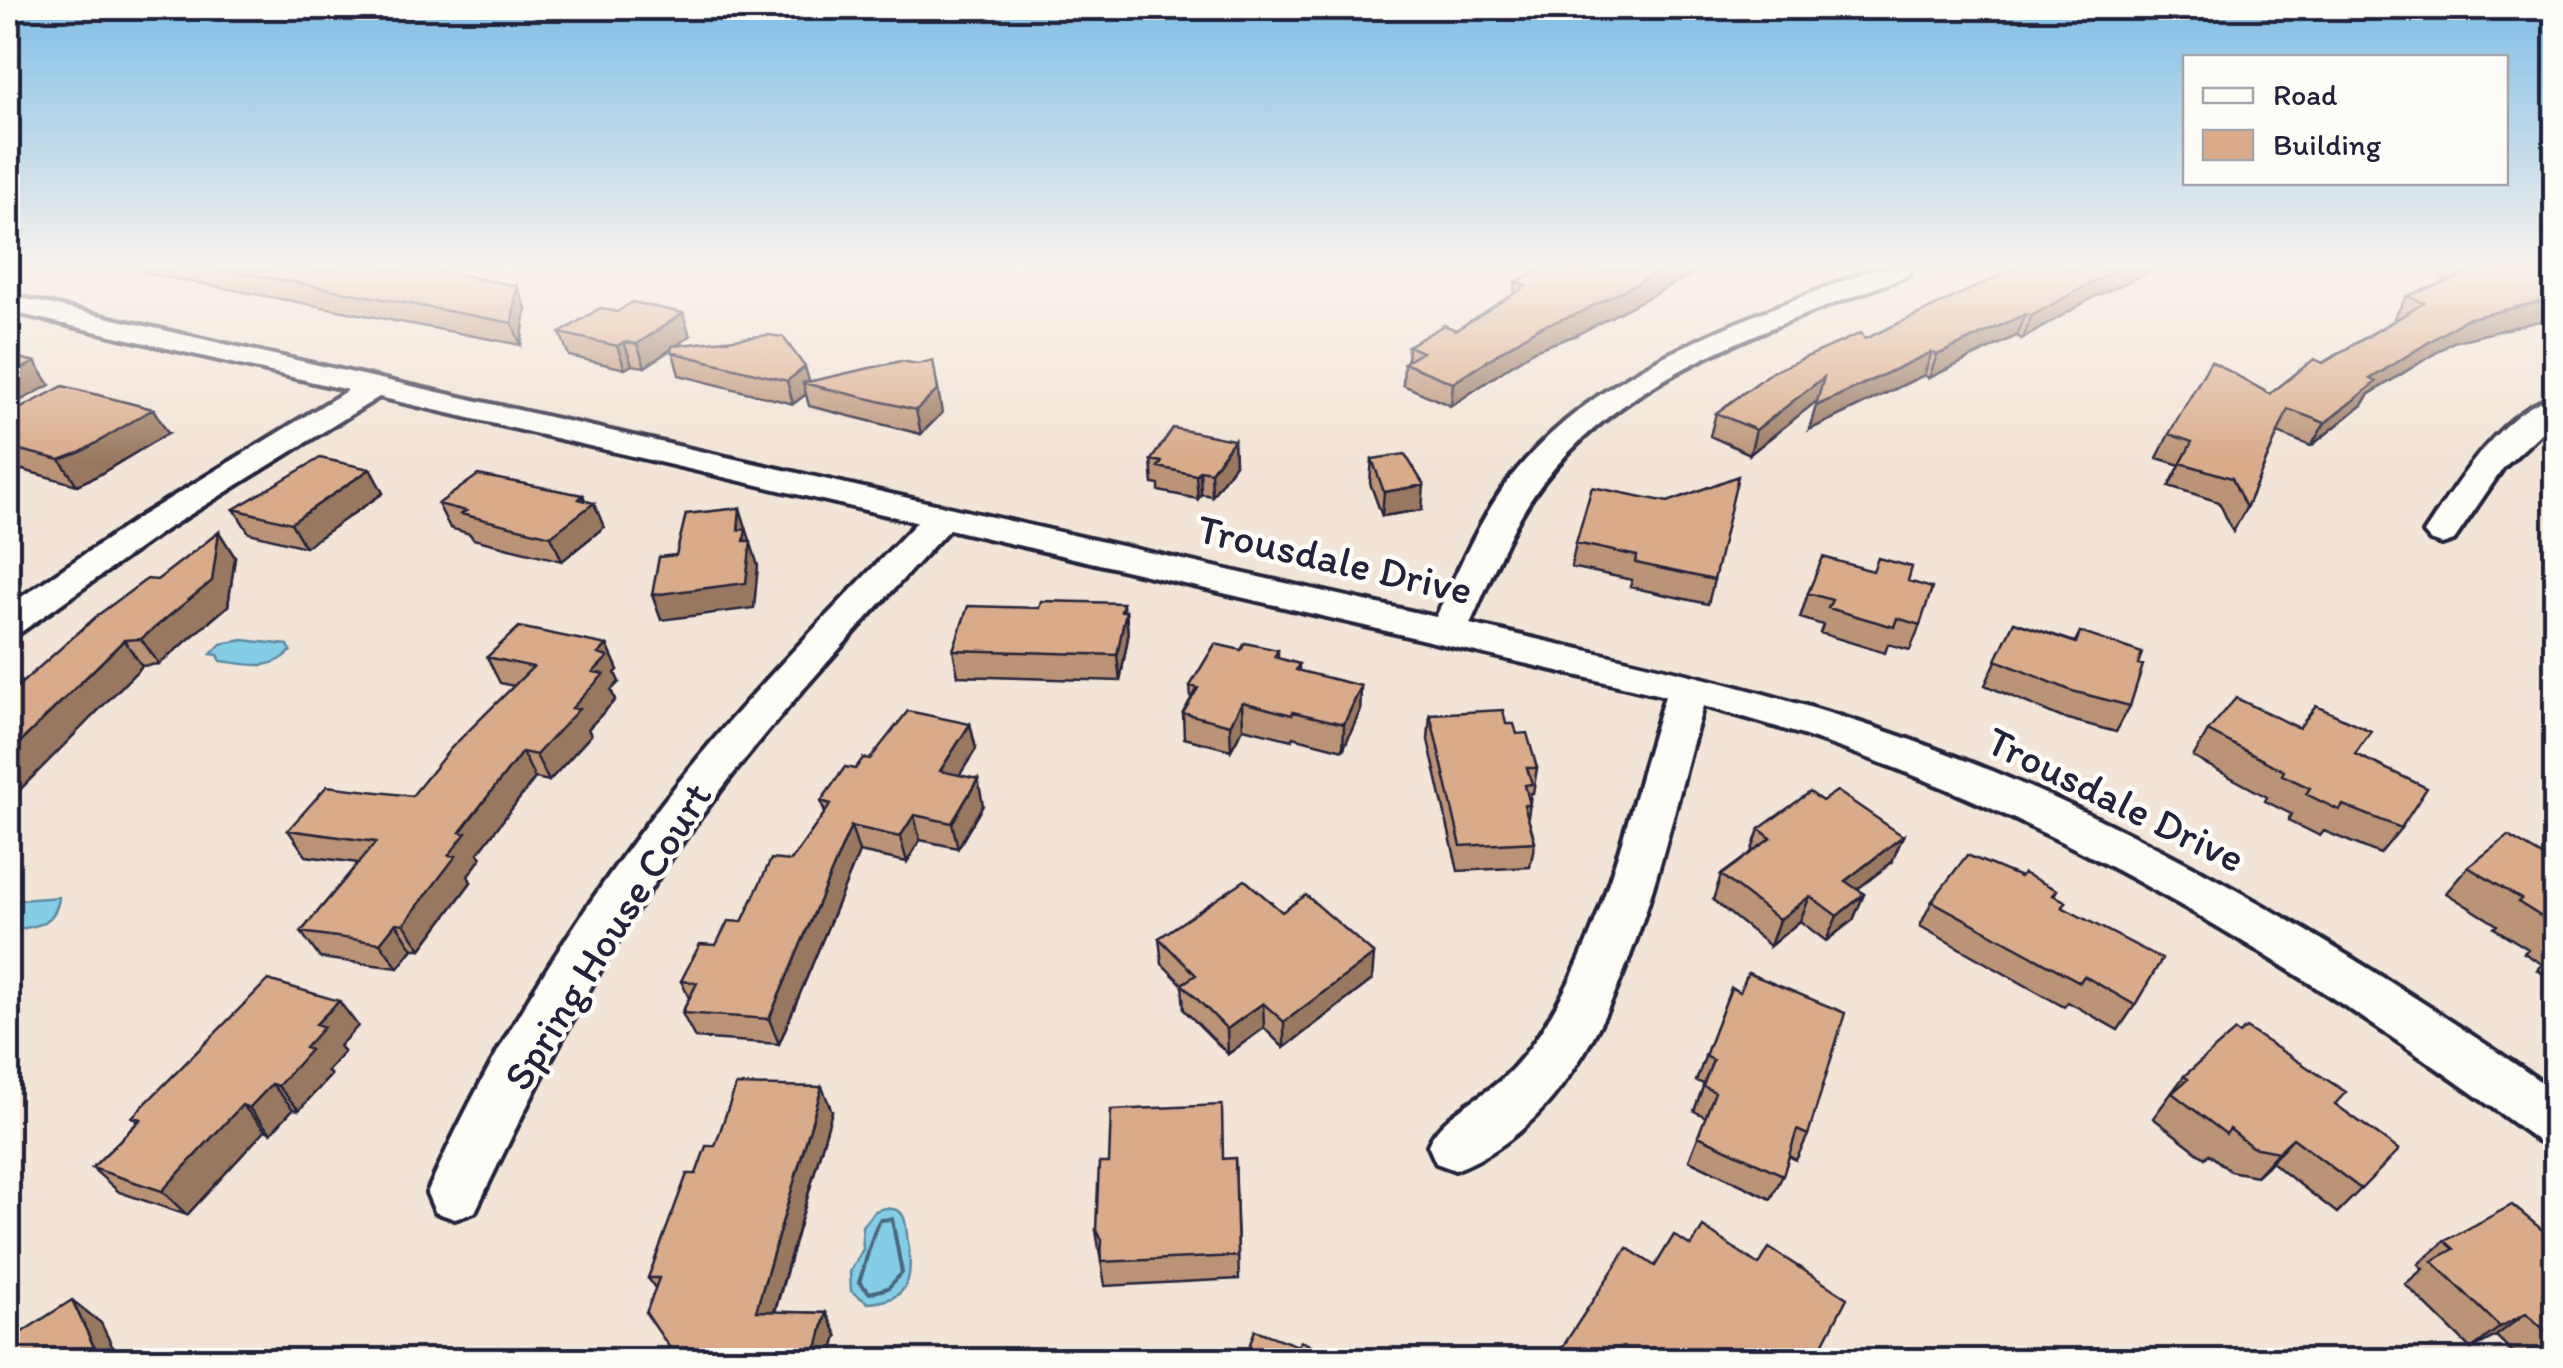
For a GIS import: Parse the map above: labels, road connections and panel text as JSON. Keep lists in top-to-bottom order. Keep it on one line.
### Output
{"streets":{"street":["Trousdale Drive","Spring House Court"]},"crossings":[["Trousdale Drive","Spring House Court"]],"legend":["Road","Building"]}
